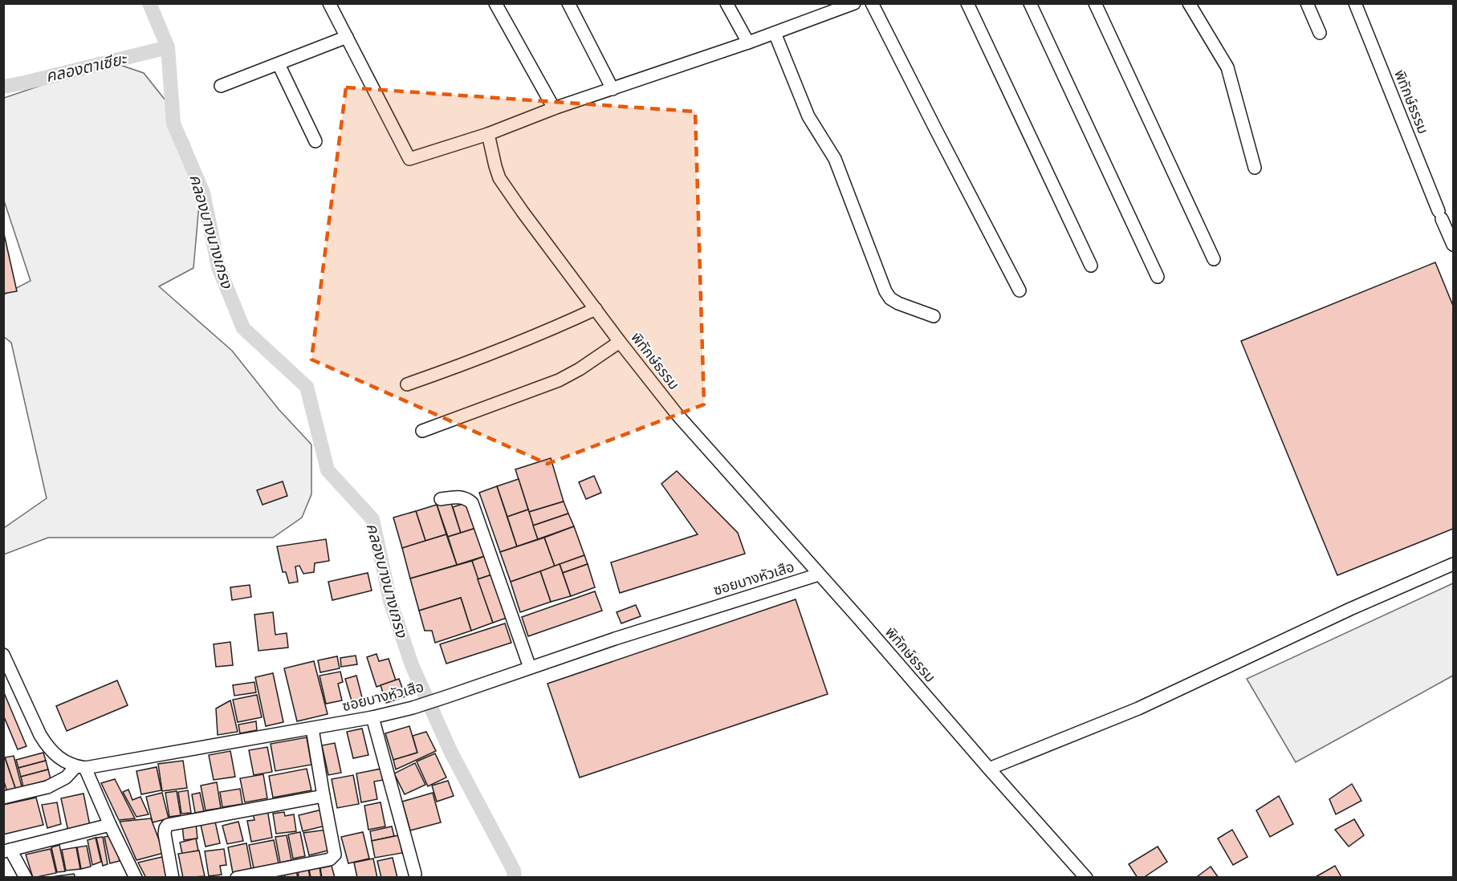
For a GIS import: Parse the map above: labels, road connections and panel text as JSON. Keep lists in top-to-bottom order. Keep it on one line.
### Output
{"streets":{"street":["พิทักษ์ธรรม","ซอยบางหัวเสือ"]},"crossings":[["พิทักษ์ธรรม","ซอยบางหัวเสือ"]],"water":["คลองตาเซียะ","คลองบางนางเกรง"]}
